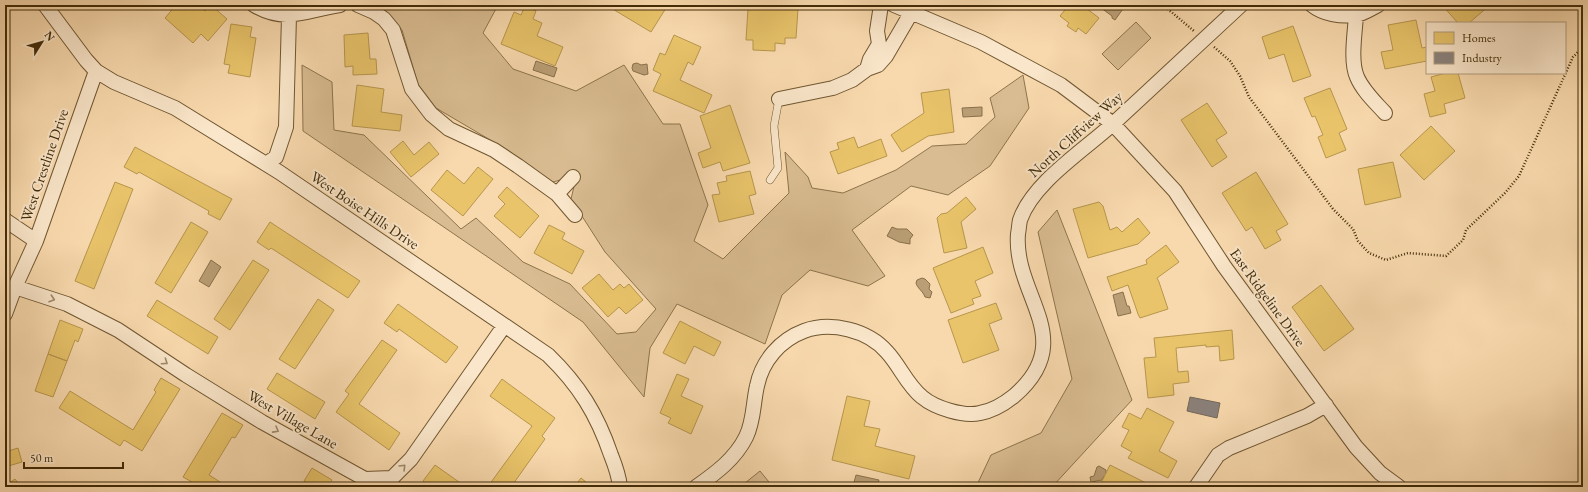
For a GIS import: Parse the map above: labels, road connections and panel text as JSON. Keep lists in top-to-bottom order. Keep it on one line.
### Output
{"streets":{"street":["North Cliffview Way","West Crestline Drive","West Boise Hills Drive","East Ridgeline Drive","West Village Lane"]},"crossings":[["North Cliffview Way","East Ridgeline Drive"],["West Crestline Drive","West Boise Hills Drive"],["West Crestline Drive","West Village Lane"],["West Boise Hills Drive","West Village Lane"]],"legend":["Homes","Industry"],"scale_bar":"50 m","north":"top right"}
